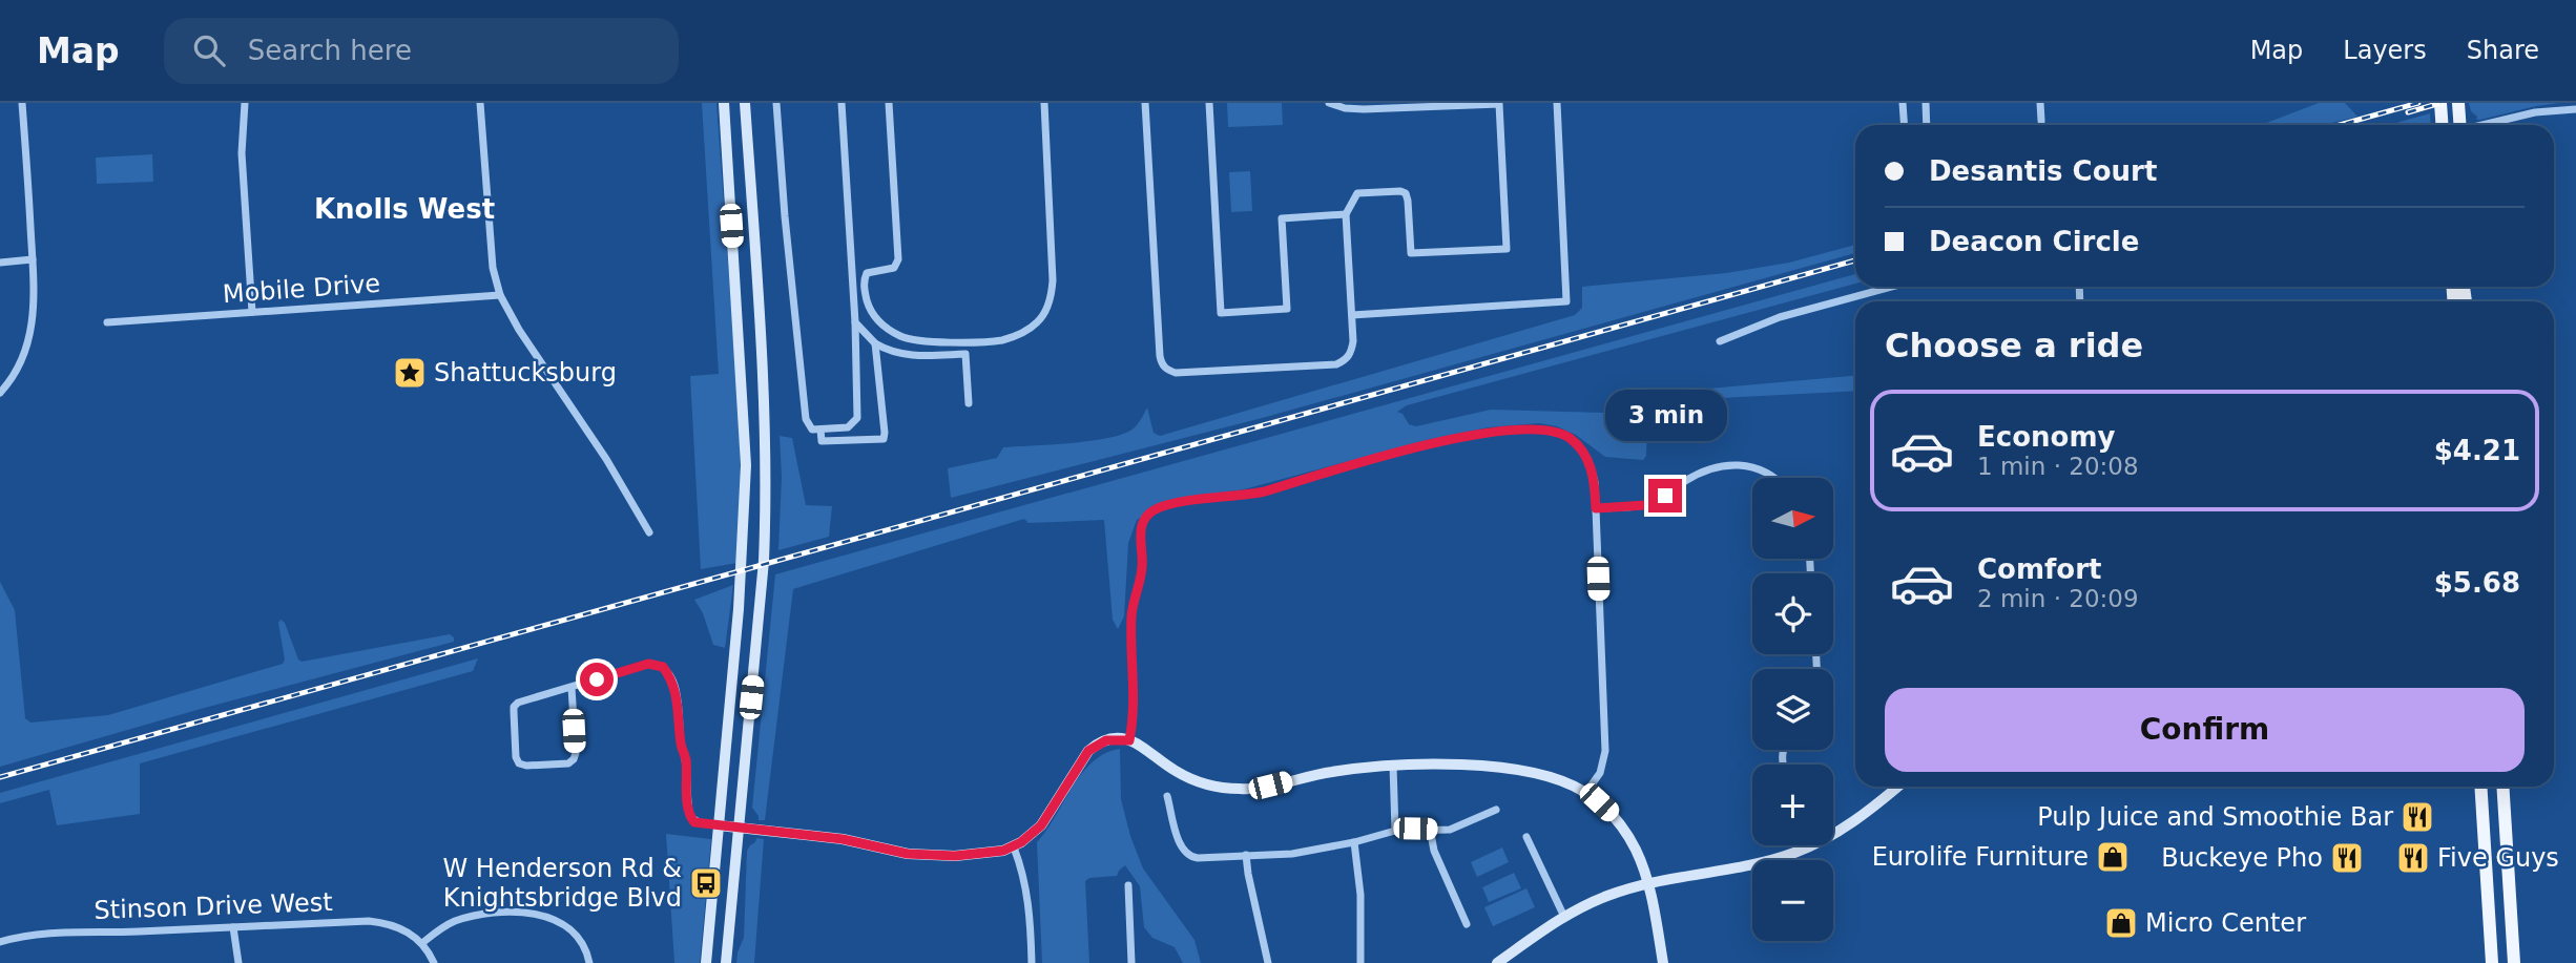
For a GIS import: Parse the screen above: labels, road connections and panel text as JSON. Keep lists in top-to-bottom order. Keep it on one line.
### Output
{"streets":{"street":["Mobile Drive","Stinson Drive West"]},"districts":["Knolls West"],"places":{"place":["Shattucksburg"],"restaurant":["Pulp Juice and Smoothie Bar","Buckeye Pho","Five Guys"],"shop":["Eurolife Furniture","Micro Center"],"bus stop":["W Henderson Rd & Knightsbridge Blvd"]},"north":"right","page":{"header":"Map","search":"Search here","nav":["Map","Layers","Share"],"banner":["Desantis Court","Deacon Circle"],"heading":"Choose a ride","bubble":"3 min","list":[{"name":"Economy","note":"1 min · 20:08","value":"$4.21"},{"name":"Comfort","note":"2 min · 20:09","value":"$5.68"}],"map_buttons":["+","−"],"buttons":"Confirm"}}
